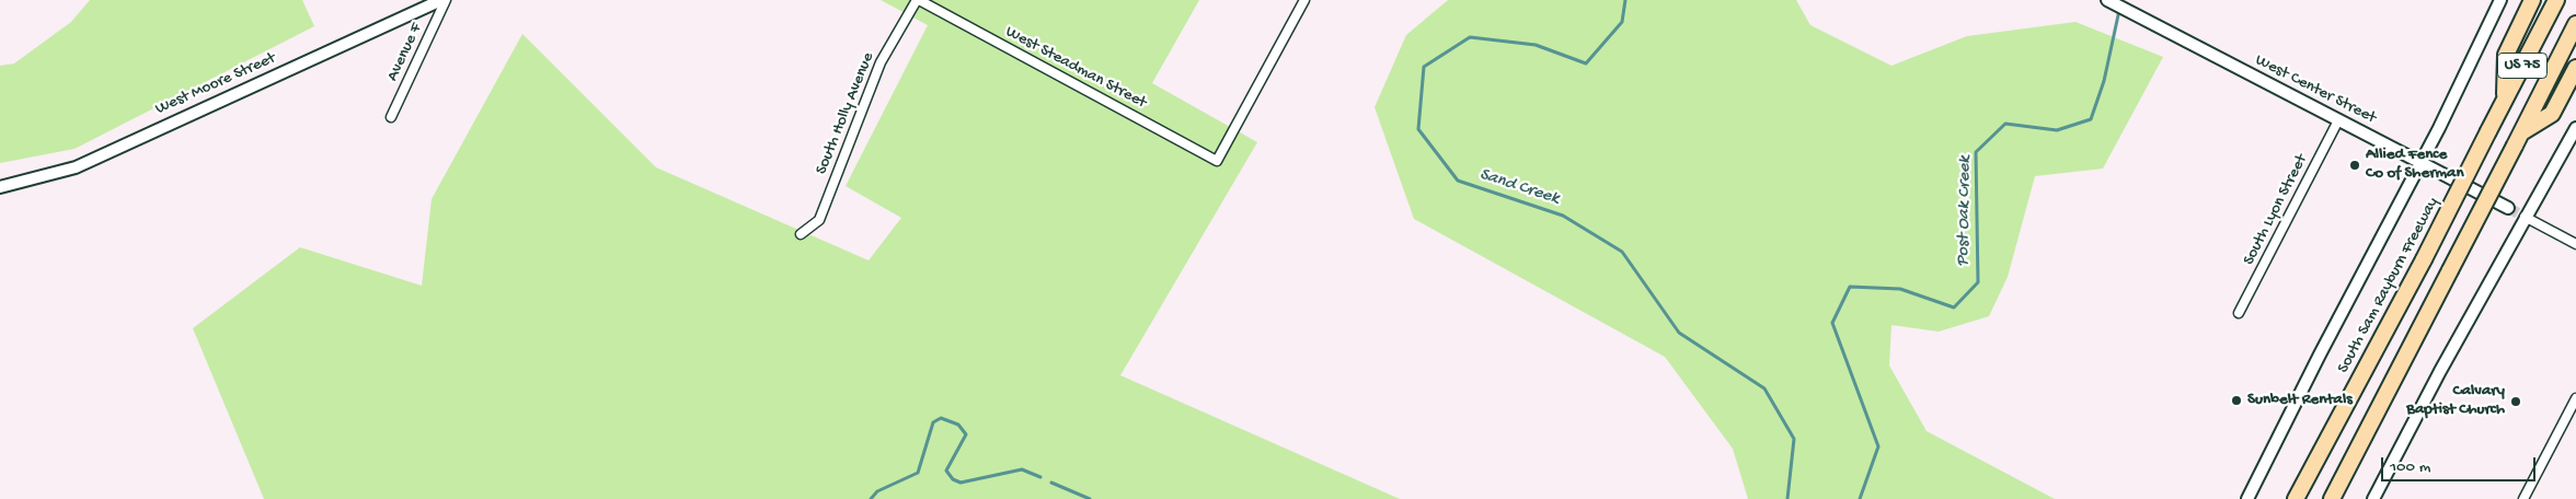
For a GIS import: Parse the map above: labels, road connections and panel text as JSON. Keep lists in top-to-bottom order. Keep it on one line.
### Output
{"streets":{"highway":["US 75","South Sam Rayburn Freeway"],"main road":["West Moore Street","West Center Street"],"street":["Avenue F","West Steadman Street","South Holly Avenue","South Lyon Street"]},"crossings":[["West Steadman Street","South Holly Avenue"],["West Center Street","South Lyon Street"],["West Center Street","South Sam Rayburn Freeway"]],"water":["Sand Creek","Post Oak Creek"],"places":["Allied Fence Co of Sherman","Sunbelt Rentals","Calvary Baptist Church"],"scale_bar":"100 m"}
